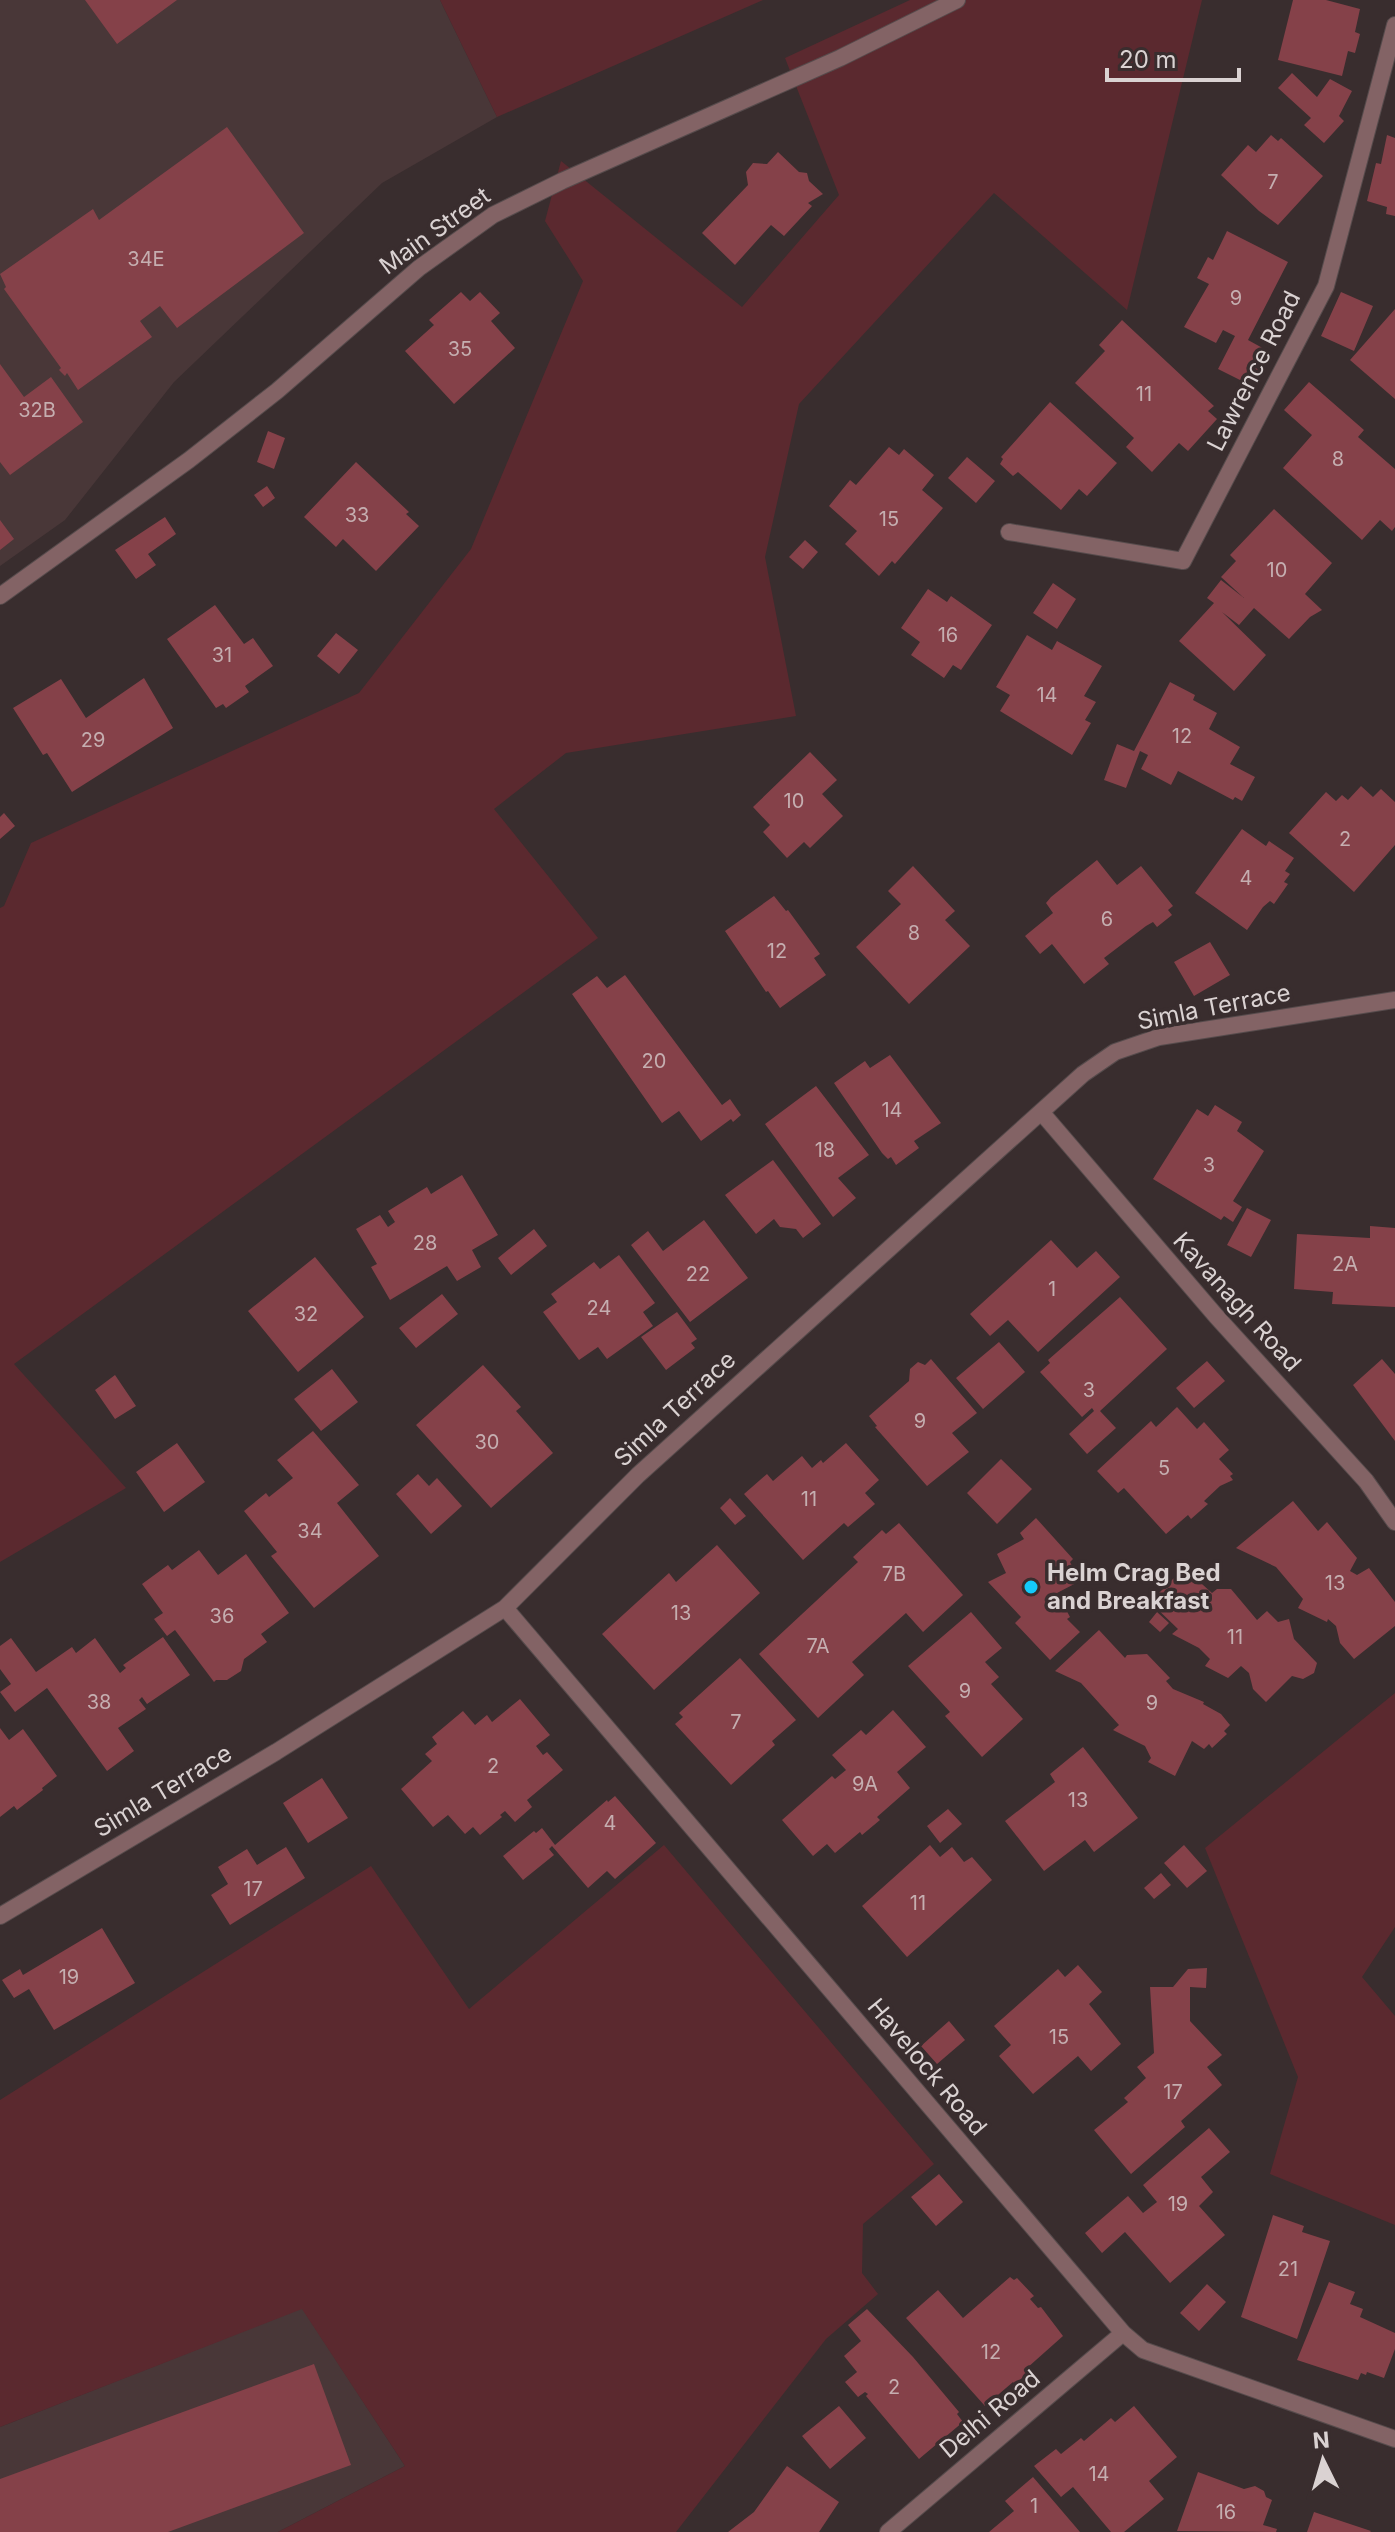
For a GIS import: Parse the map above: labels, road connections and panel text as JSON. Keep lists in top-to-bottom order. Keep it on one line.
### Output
{"streets":{"street":["Main Street","Lawrence Road","Simla Terrace","Kavanagh Road","Havelock Road","Delhi Road"]},"crossings":[["Simla Terrace","Kavanagh Road"],["Simla Terrace","Havelock Road"],["Havelock Road","Delhi Road"]],"places":["Helm Crag Bed and Breakfast"],"house_numbers":["7","34E","9","35","11","32B","8","33","15","10","16","31","14","12","29","10","2","4","6","8","12","20","14","18","3","28","2A","22","1","24","32","3","9","30","5","11","34","7B","13","13","36","11","7A","9","38","9","7","2","9A","13","4","17","11","19","15","17","19","21","12","2","14","1","16"],"scale_bar":"20 m","north":"top"}
